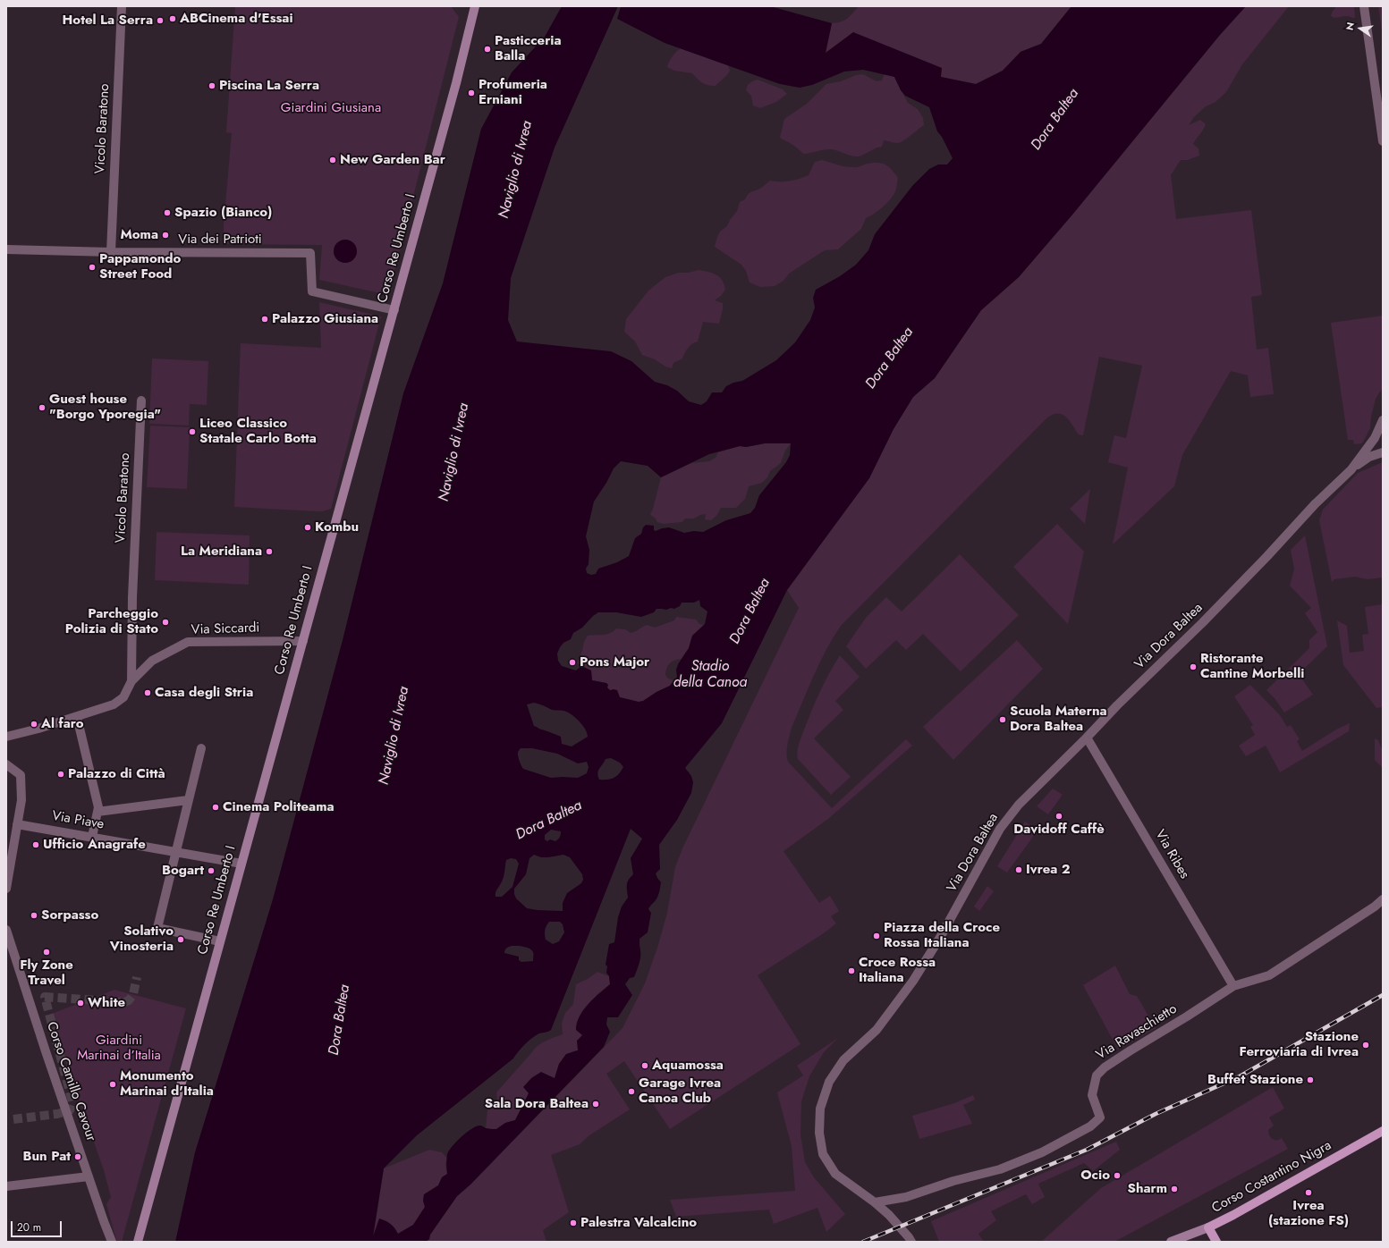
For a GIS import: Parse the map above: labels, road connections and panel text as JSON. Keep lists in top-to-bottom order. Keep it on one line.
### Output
{"streets":{"main road":["Corso Re Umberto I","Corso Costantino Nigra"],"street":["Vicolo Baratono","Via dei Patrioti","Via Siccardi","Via Dora Baltea","Via Piave","Via Ribes","Via Ravaschietto","Corso Camillo Cavour"]},"crossings":[["Vicolo Baratono","Via dei Patrioti"],["Vicolo Baratono","Via Siccardi"],["Via dei Patrioti","Corso Re Umberto I"],["Corso Re Umberto I","Via Siccardi"],["Corso Re Umberto I","Via Piave"],["Via Dora Baltea","Via Ribes"],["Via Dora Baltea","Via Ravaschietto"],["Via Ribes","Via Ravaschietto"]],"water":["Dora Baltea","Naviglio di Ivrea","Stadio della Canoa"],"parks":["Giardini Giusiana","Giardini Marinai d’Italia"],"places":["ABCinema d'Essai","Hotel La Serra","Pasticceria Balla","Piscina La Serra","Profumeria Erniani","New Garden Bar","Spazio (Bianco)","Moma","Pappamondo Street Food","Palazzo Giusiana","Guest house \"Borgo Yporegia\"","Liceo Classico Statale Carlo Botta","Kombu","La Meridiana","Parcheggio Polizia di Stato","Pons Major","Ristorante Cantine Morbelli","Casa degli Stria","Scuola Materna Dora Baltea","Al faro","Palazzo di Città","Cinema Politeama","Davidoff Caffè","Ufficio Anagrafe","Ivrea 2","Bogart","Sorpasso","Piazza della Croce Rossa Italiana","Solativo Vinosteria","Fly Zone Travel","Croce Rossa Italiana","White","Stazione Ferroviaria di Ivrea","Aquamossa","Buffet Stazione","Monumento Marinai d'Italia","Garage Ivrea Canoa Club","Sala Dora Baltea","Bun Pat","Ocio","Sharm","Ivrea (stazione FS)","Palestra Valcalcino"],"scale_bar":"20 m","north":"left"}
